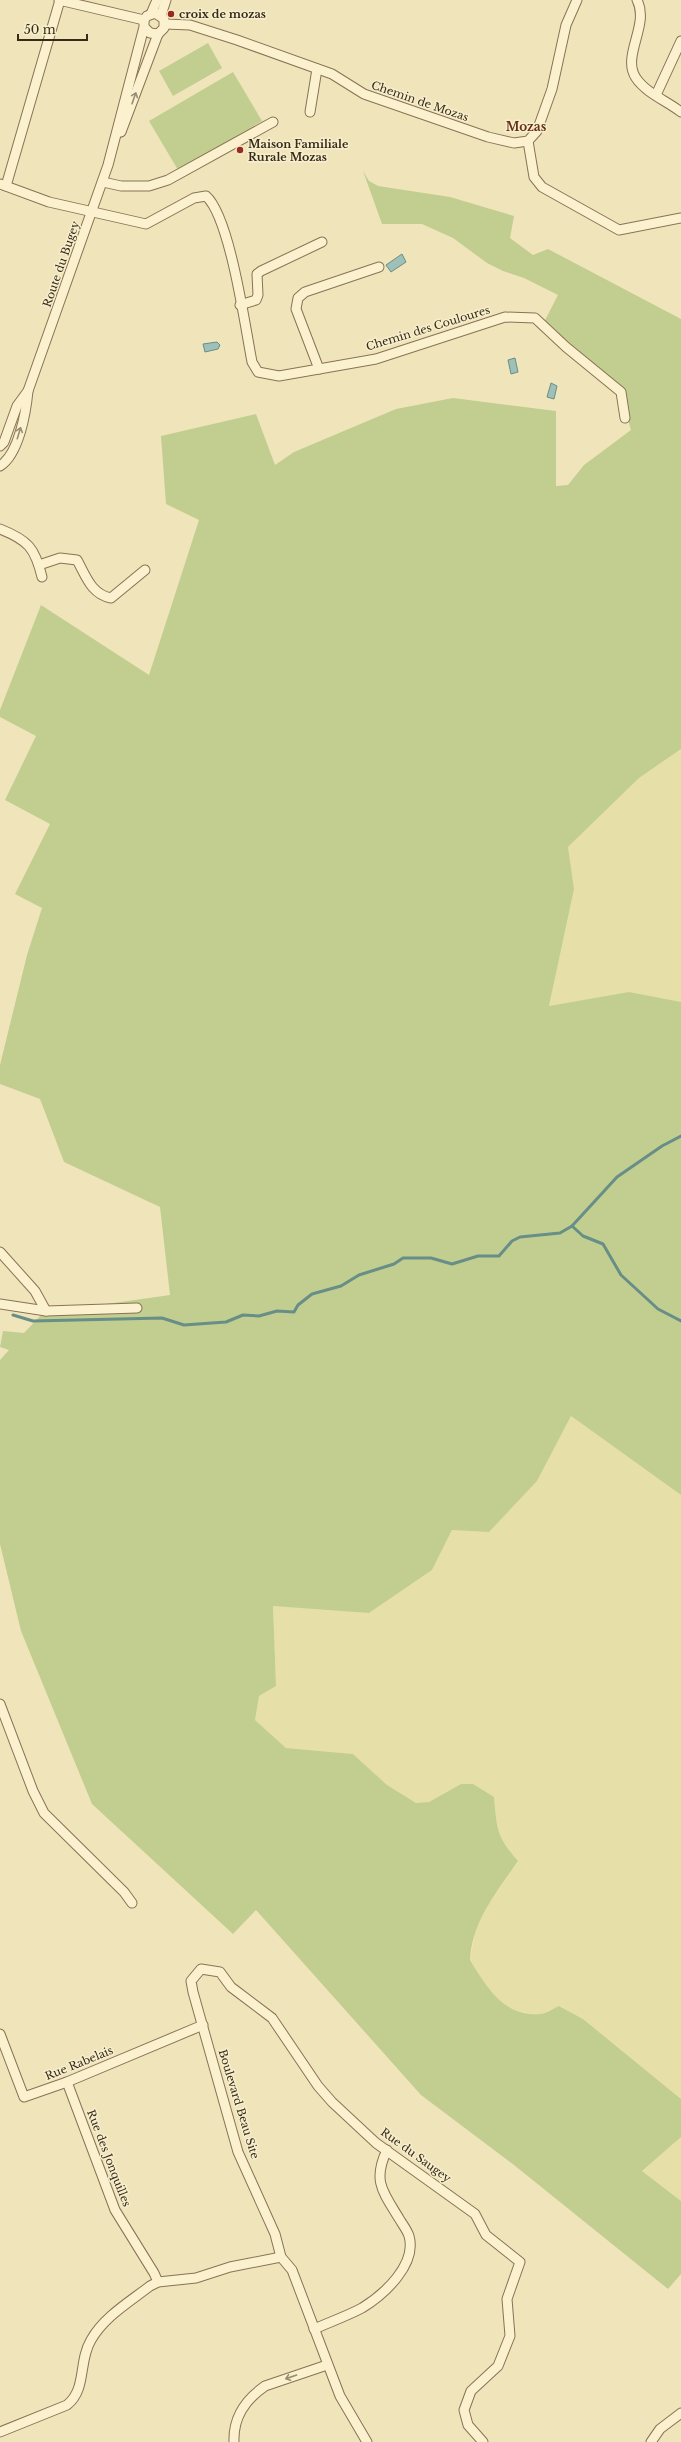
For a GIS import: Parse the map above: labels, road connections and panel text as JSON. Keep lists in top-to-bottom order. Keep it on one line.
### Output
{"streets":{"street":["Chemin de Mozas","Route du Bugey","Chemin des Couloures","Rue Rabelais","Boulevard Beau Site","Rue du Saugey","Rue des Jonquilles"]},"crossings":[["Chemin de Mozas","Route du Bugey"],["Route du Bugey","Chemin des Couloures"],["Rue Rabelais","Boulevard Beau Site"],["Rue Rabelais","Rue du Saugey"],["Rue Rabelais","Rue des Jonquilles"],["Boulevard Beau Site","Rue du Saugey"]],"districts":["Mozas"],"places":["croix de mozas","Maison Familiale Rurale Mozas"],"scale_bar":"50 m"}
